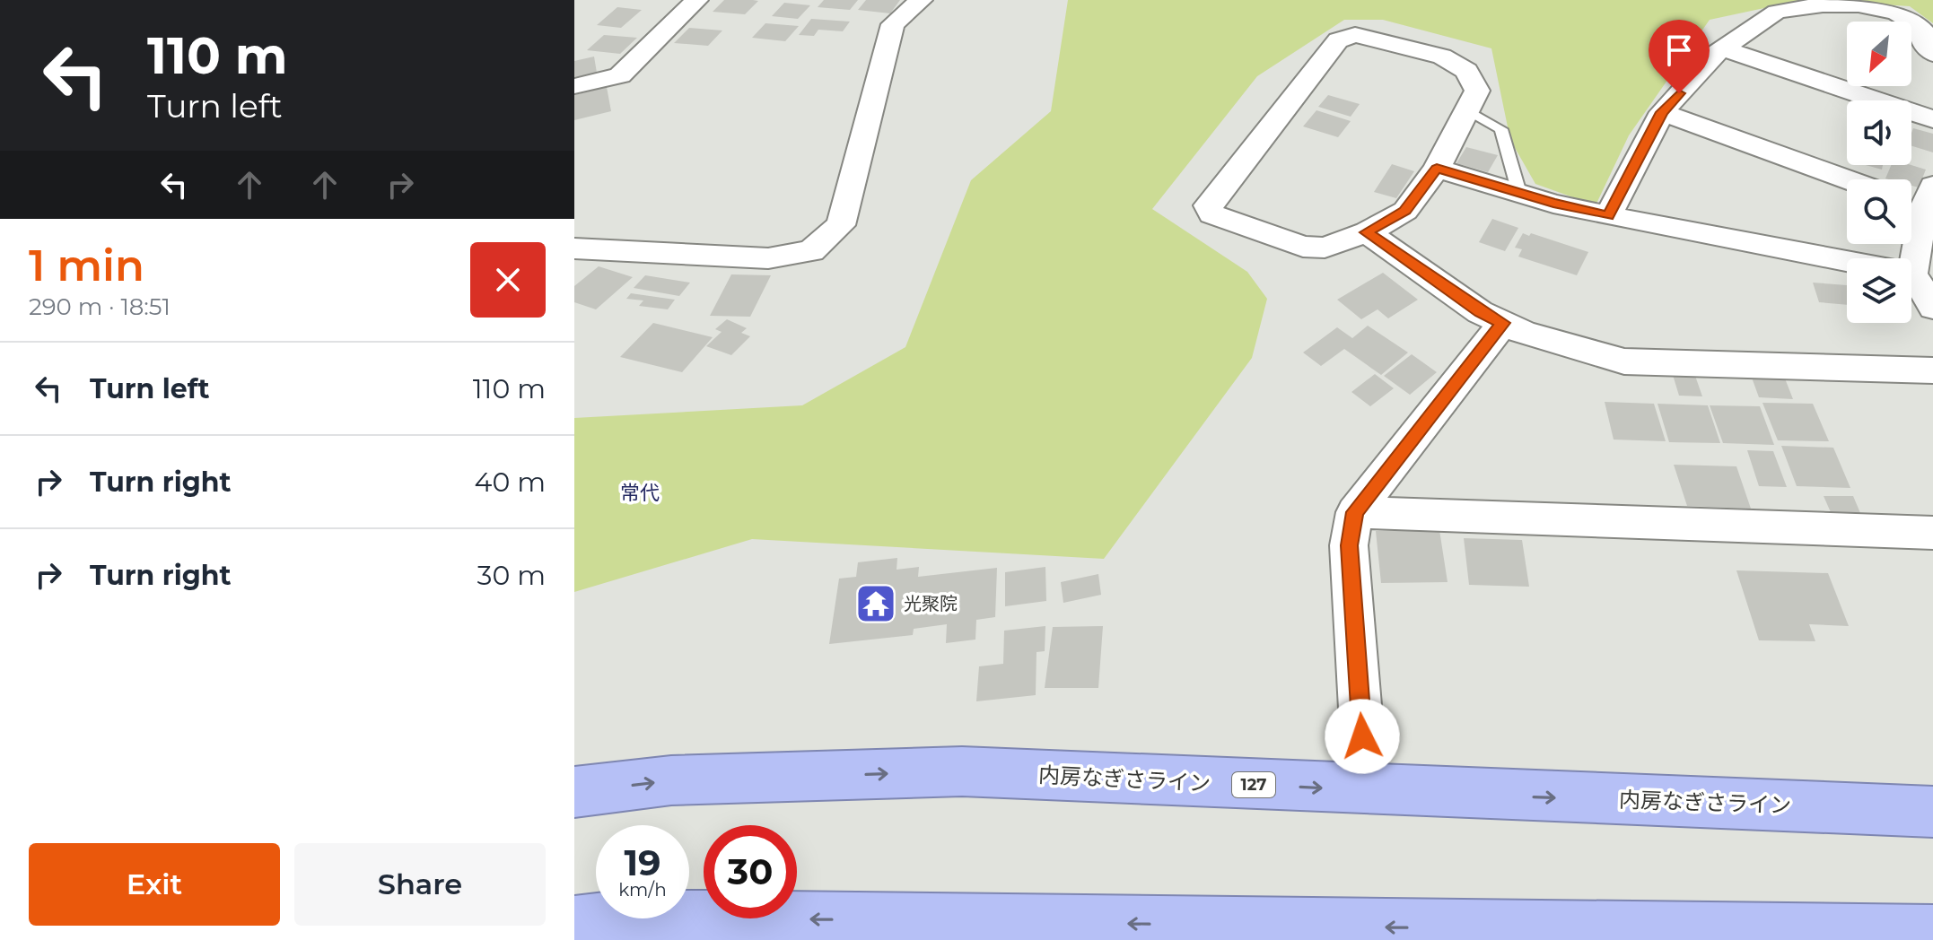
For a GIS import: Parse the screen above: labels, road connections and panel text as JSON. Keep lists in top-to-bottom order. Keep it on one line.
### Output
{"streets":{"highway":["内房なぎさライン","127"]},"districts":["常代"],"places":{"temple":["光聚院"]},"north":"bottom left","page":{"turn":["110 m","Turn left"],"heading":["1 min","290 m · 18:51"],"list":[{"name":"Turn left","value":"110 m"},{"name":"Turn right","value":"40 m"},{"name":"Turn right","value":"30 m"}],"speed":"19 km/h","limit":"30","buttons":["Exit","Share"]}}
